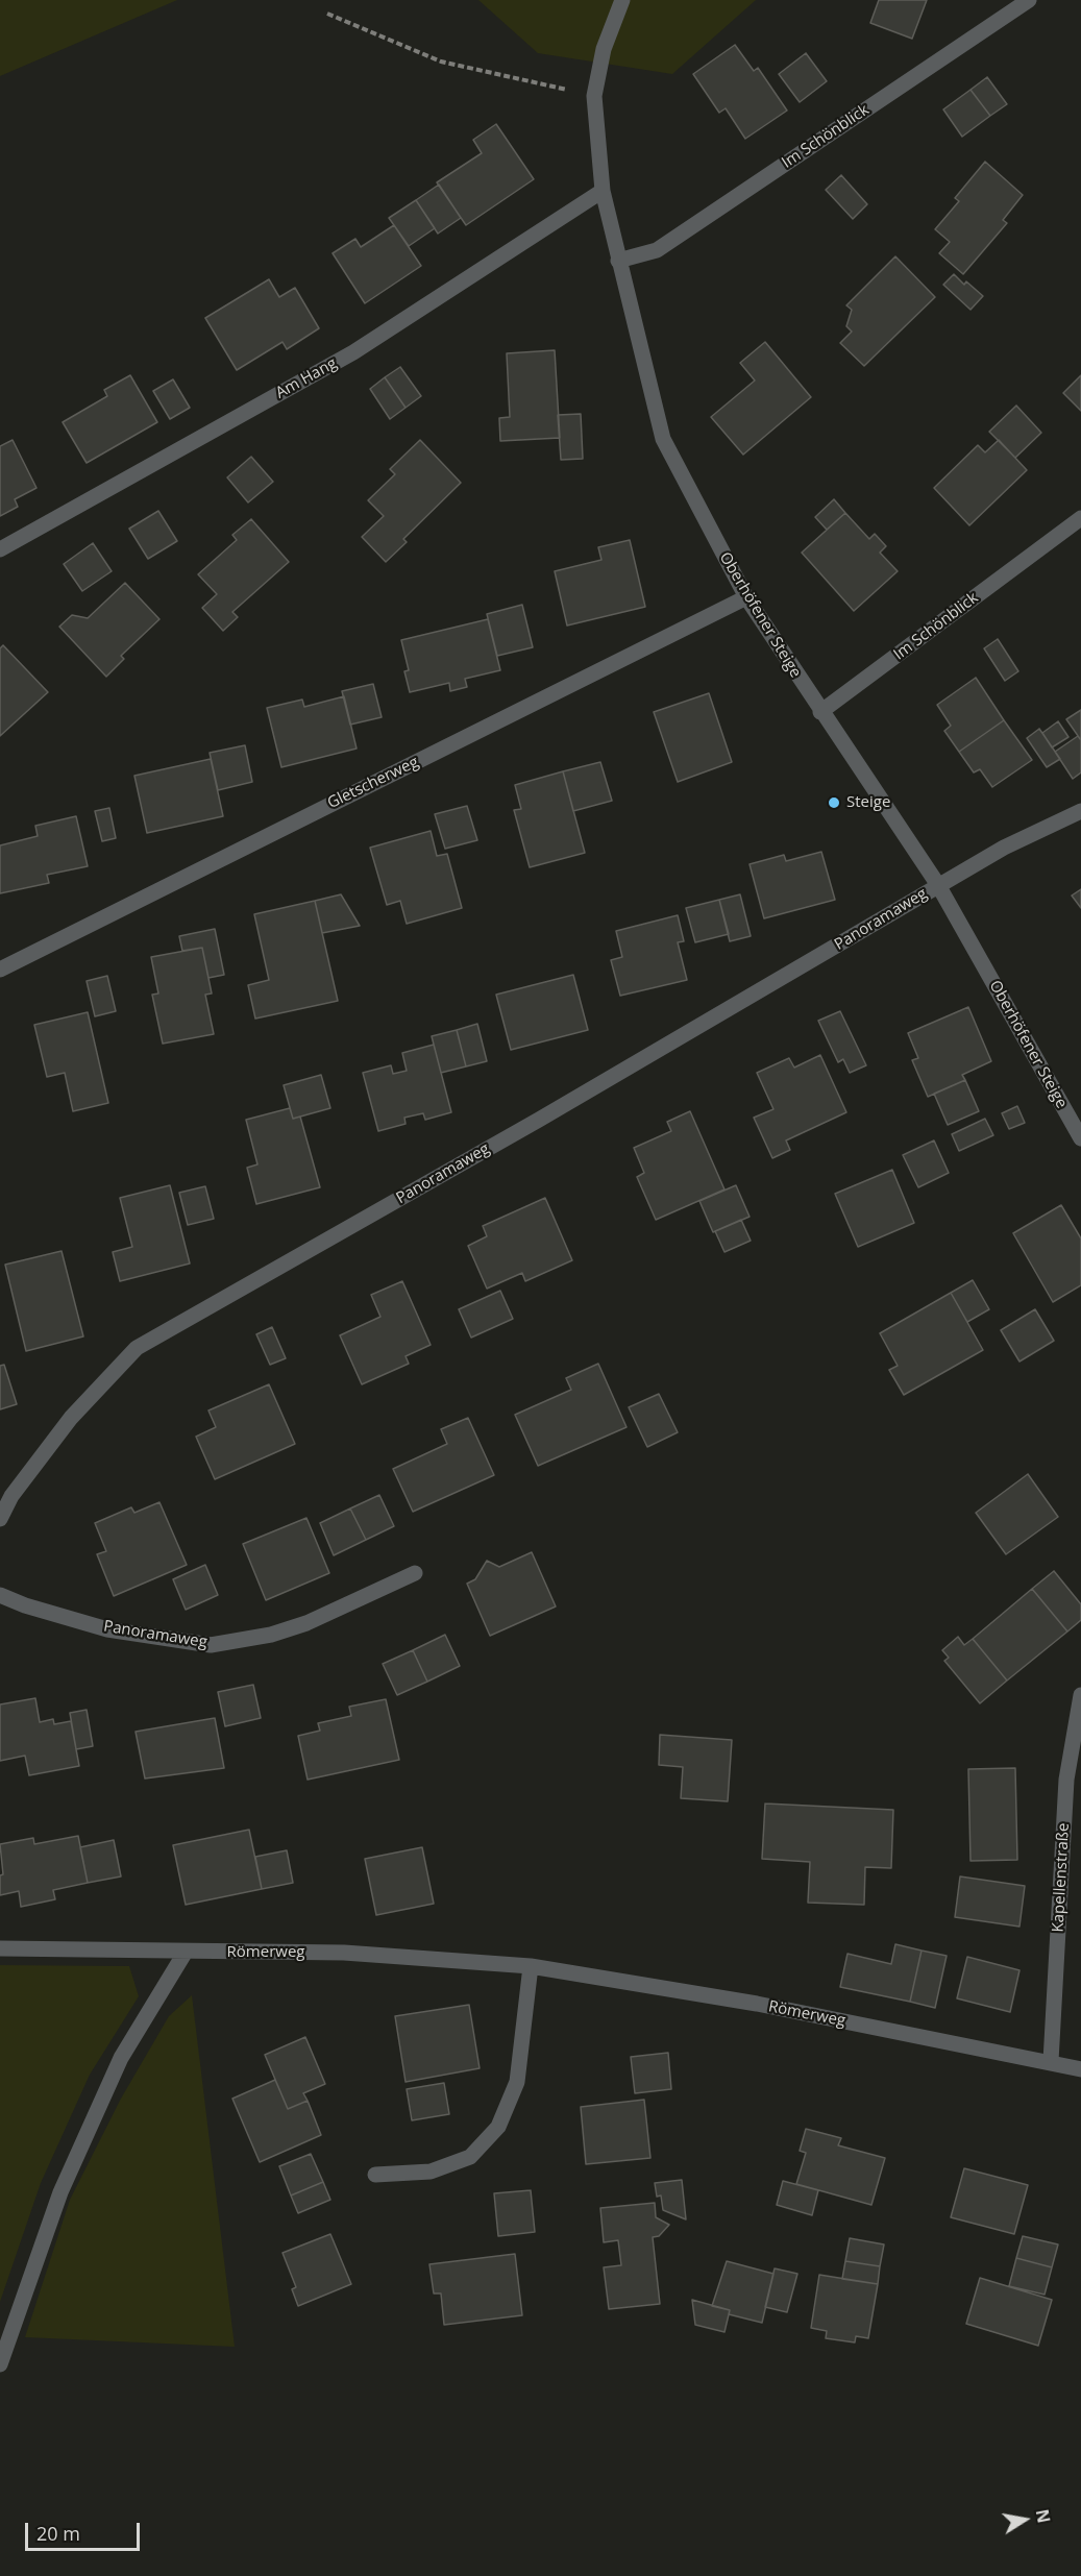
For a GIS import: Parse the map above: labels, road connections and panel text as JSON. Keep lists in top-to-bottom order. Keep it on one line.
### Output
{"streets":{"street":["Im Schönblick","Am Hang","Oberhöfener Steige","Gletscherweg","Panoramaweg","Kapellenstraße","Römerweg"]},"crossings":[["Im Schönblick","Oberhöfener Steige"],["Am Hang","Oberhöfener Steige"],["Oberhöfener Steige","Gletscherweg"],["Oberhöfener Steige","Panoramaweg"],["Kapellenstraße","Römerweg"]],"places":["Steige"],"scale_bar":"20 m","north":"right"}
